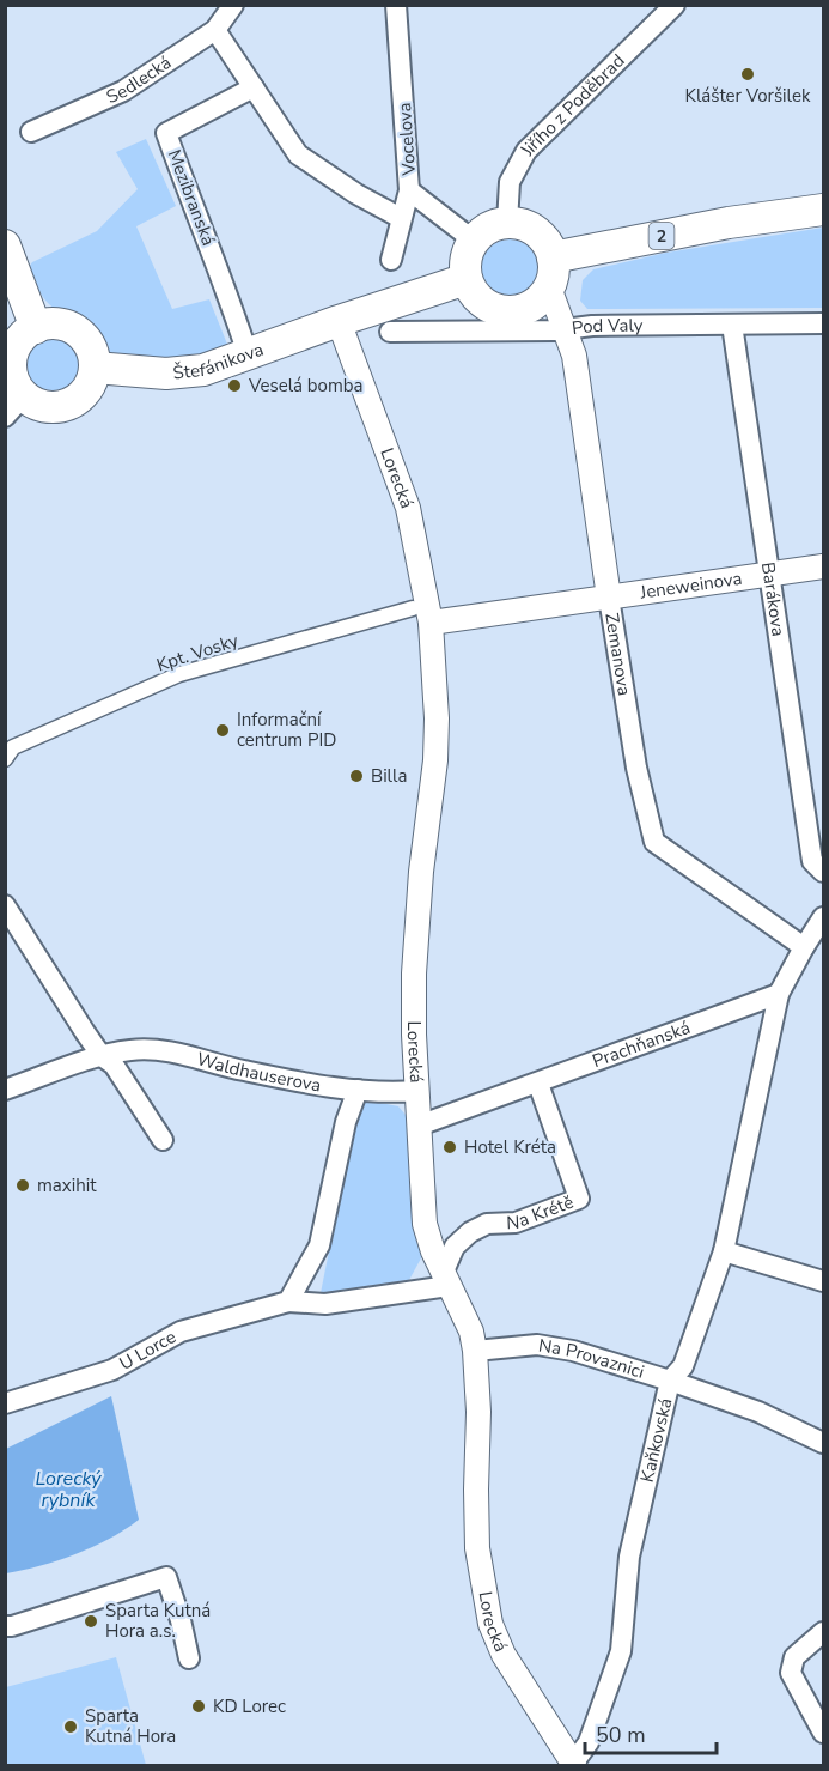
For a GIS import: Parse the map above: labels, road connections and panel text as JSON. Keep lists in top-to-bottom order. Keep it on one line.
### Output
{"streets":{"main road":["2","Štefánikova"],"street":["Sedlecká","Jiřího z Poděbrad","Vocelova","Mezibranská","Pod Valy","Lorecká","Jeneweinova","Barákova","Kpt. Vosky","Zemanova","Prachňanská","Waldhauserova","Na Krétě","U Lorce","Na Provaznici","Kaňkovská"]},"crossings":[["Jiřího z Poděbrad","Vocelova"],["Jiřího z Poděbrad","2"],["Jiřího z Poděbrad","Štefánikova"],["Jiřího z Poděbrad","Zemanova"],["Vocelova","2"],["Vocelova","Štefánikova"],["Vocelova","Zemanova"],["Mezibranská","Štefánikova"],["2","Štefánikova"],["2","Zemanova"],["Pod Valy","Barákova"],["Pod Valy","Zemanova"],["Štefánikova","Lorecká"],["Štefánikova","Zemanova"],["Lorecká","Jeneweinova"],["Lorecká","Prachňanská"],["Lorecká","Waldhauserova"],["Lorecká","Na Krétě"],["Lorecká","U Lorce"],["Lorecká","Na Provaznici"],["Lorecká","Kaňkovská"],["Jeneweinova","Barákova"],["Jeneweinova","Zemanova"],["Prachňanská","Na Krétě"],["Prachňanská","Kaňkovská"],["Na Krétě","U Lorce"],["Na Provaznici","Kaňkovská"]],"water":["Lorecký rybník"],"places":["Klášter Voršilek","Veselá bomba","Informační centrum PID","Billa","Hotel Kréta","maxihit","Sparta Kutná Hora a.s.","KD Lorec","Sparta Kutná Hora"],"scale_bar":"50 m"}
